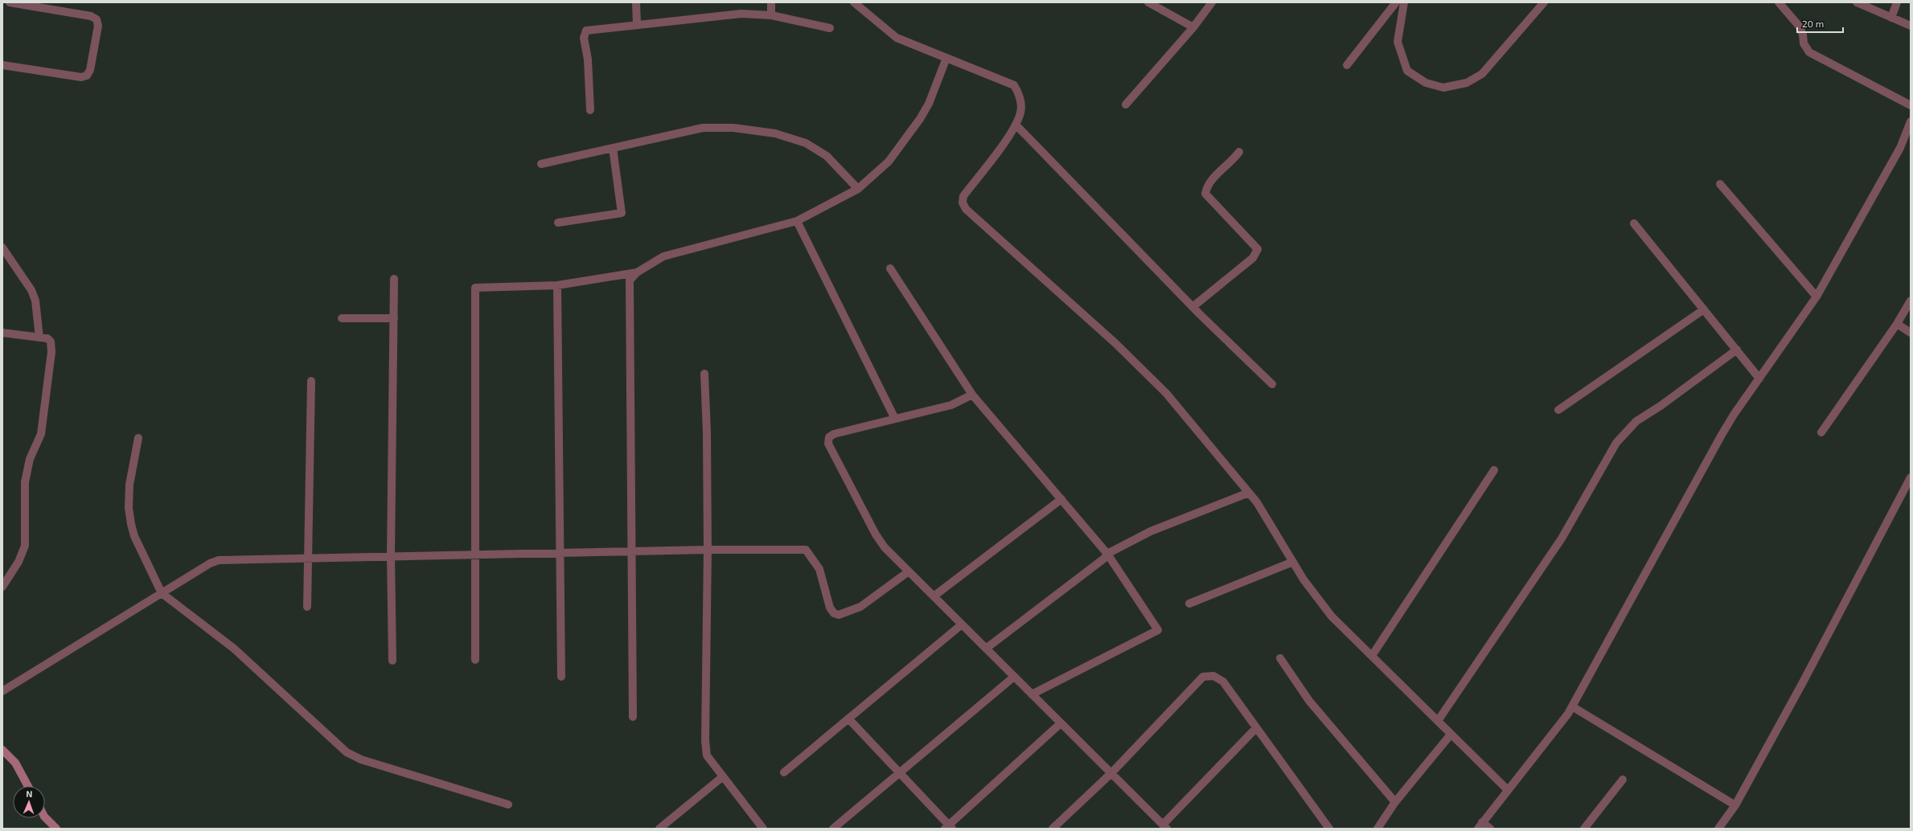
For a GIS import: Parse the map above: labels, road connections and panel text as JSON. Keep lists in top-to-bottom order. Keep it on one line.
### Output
{"scale_bar":"20 m","north":"top"}
